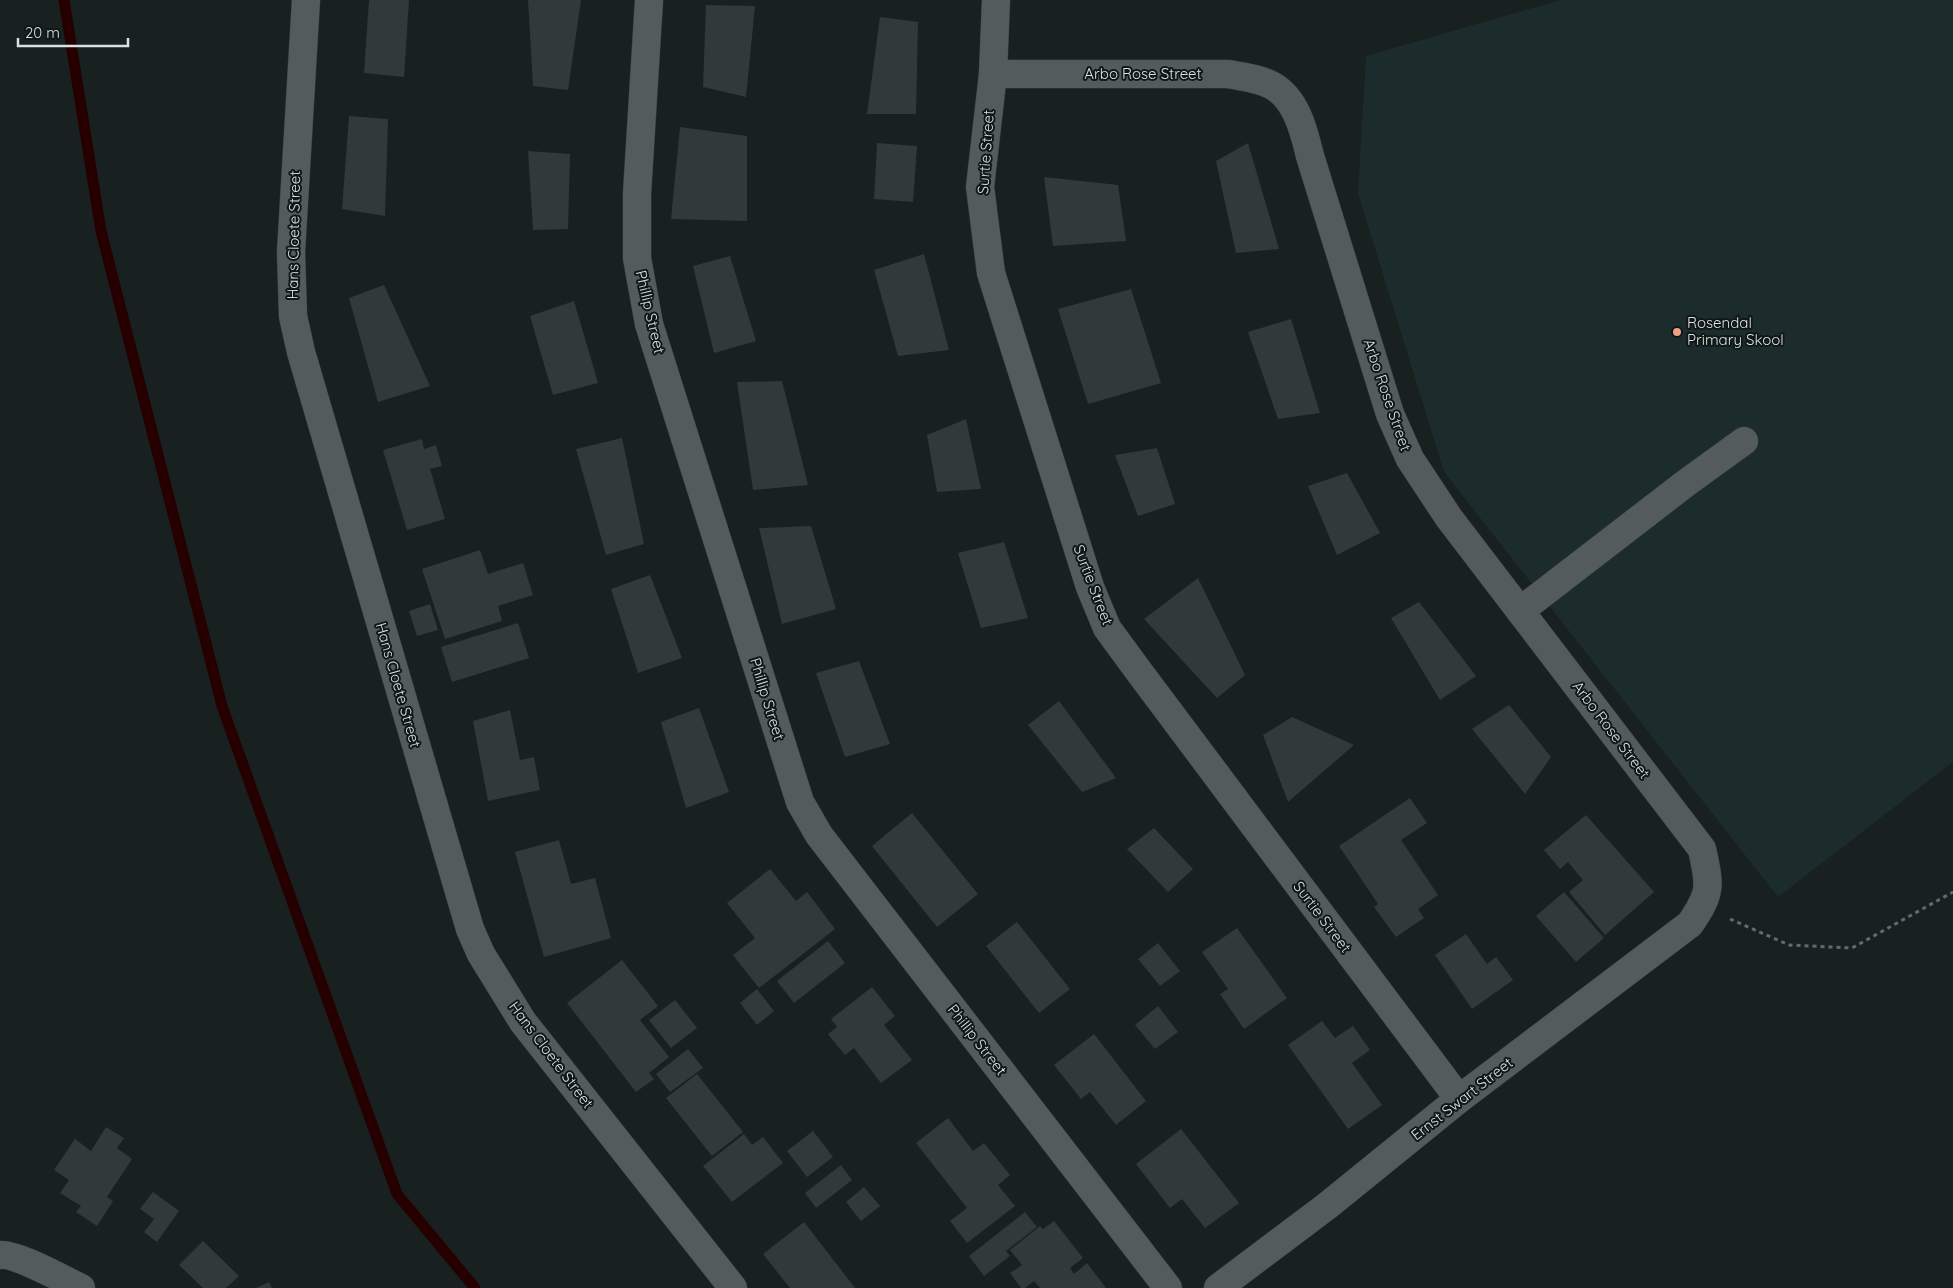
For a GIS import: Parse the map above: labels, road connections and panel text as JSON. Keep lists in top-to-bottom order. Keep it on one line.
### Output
{"streets":{"street":["Arbo Rose Street","Surtie Street","Hans Cloete Street","Phillip Street","Ernst Swart Street"]},"crossings":[["Arbo Rose Street","Surtie Street"],["Arbo Rose Street","Ernst Swart Street"],["Surtie Street","Ernst Swart Street"]],"places":["Rosendal Primary Skool"],"scale_bar":"20 m"}
